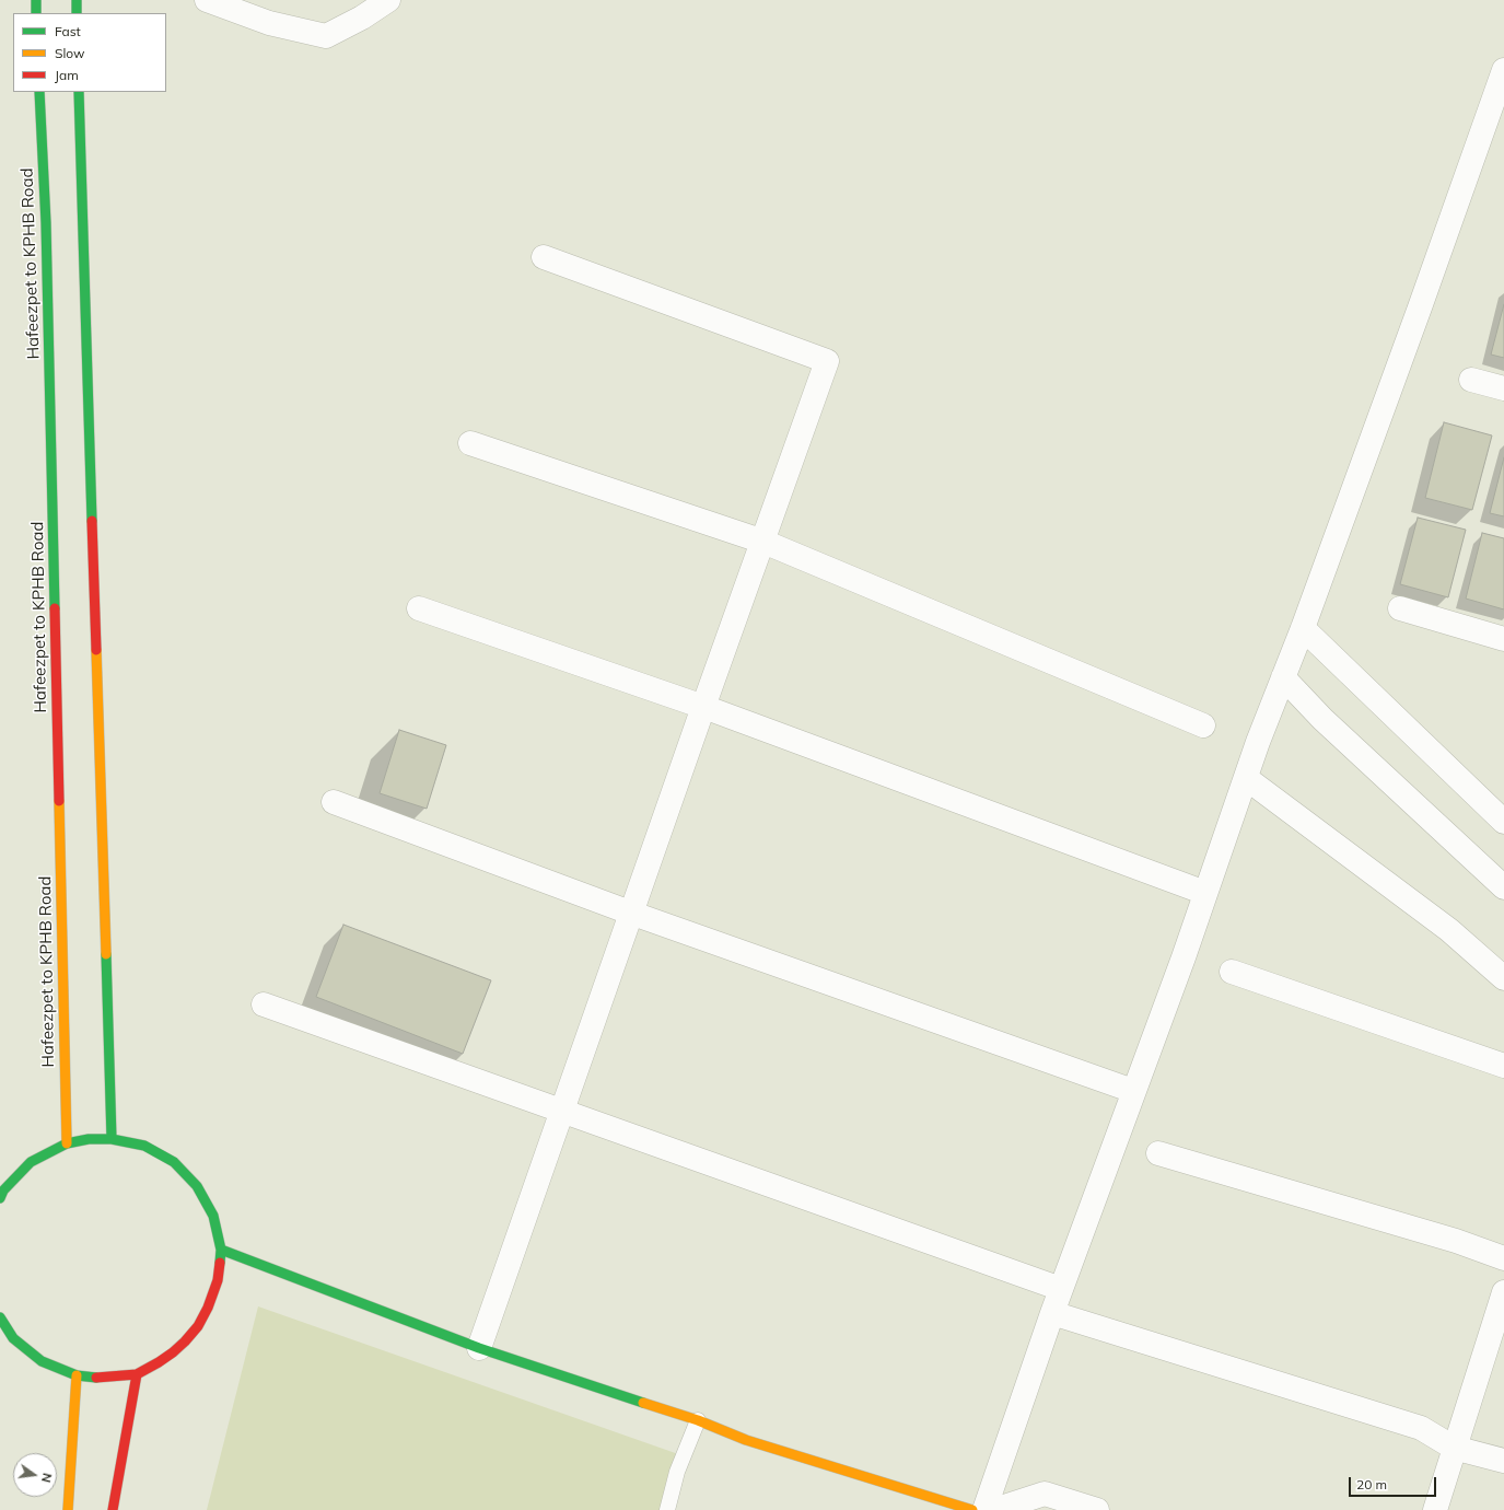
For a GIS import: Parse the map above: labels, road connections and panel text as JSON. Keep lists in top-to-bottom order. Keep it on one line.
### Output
{"streets":{"main road":["Hafeezpet to KPHB Road"]},"legend":["Fast","Slow","Jam"],"scale_bar":"20 m","north":"right"}
